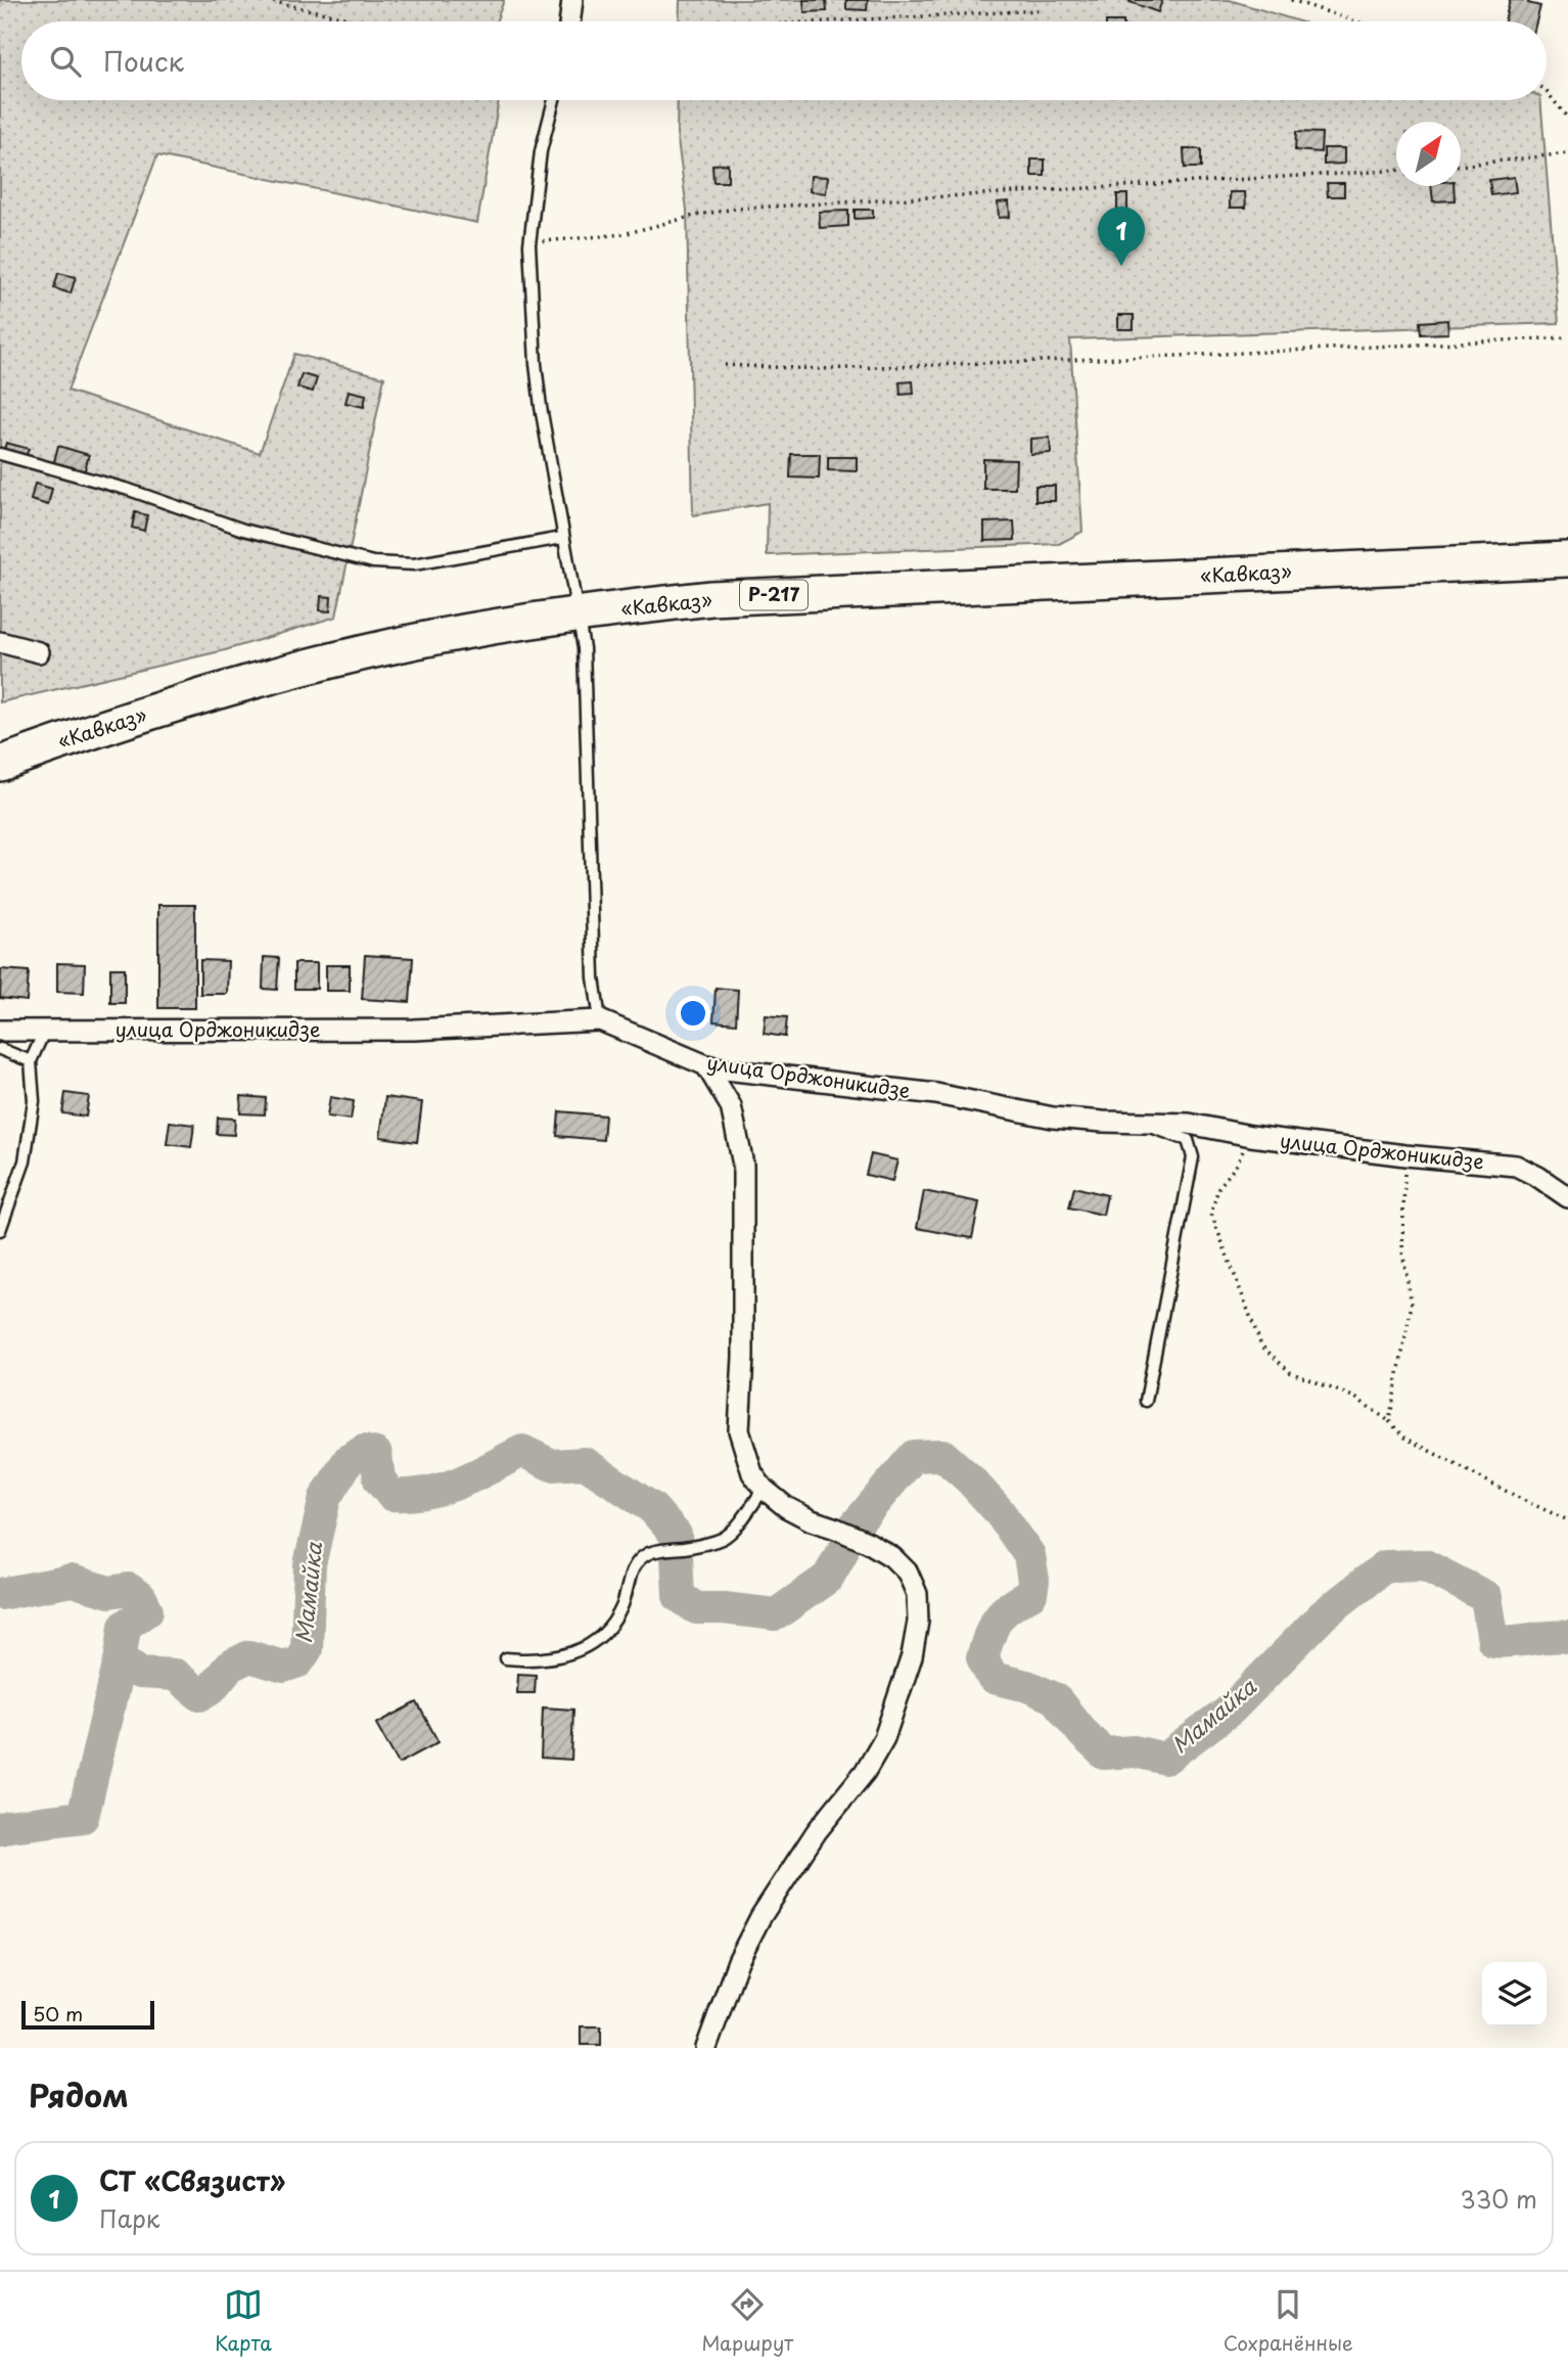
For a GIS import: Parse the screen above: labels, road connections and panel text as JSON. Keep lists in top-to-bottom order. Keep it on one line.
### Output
{"streets":{"highway":["«Кавказ»","Р-217"],"street":["улица Орджоникидзе"]},"water":["Мамайка"],"scale_bar":"50 m","north":"top right","page":{"search":"Поиск","pins":"1","scale":"50 m","heading":"Рядом","list":[{"mark":"1","name":"СТ «Связист»","note":"Парк","value":"330 m"}],"nav":["Карта","Маршрут","Сохранённые"]}}
